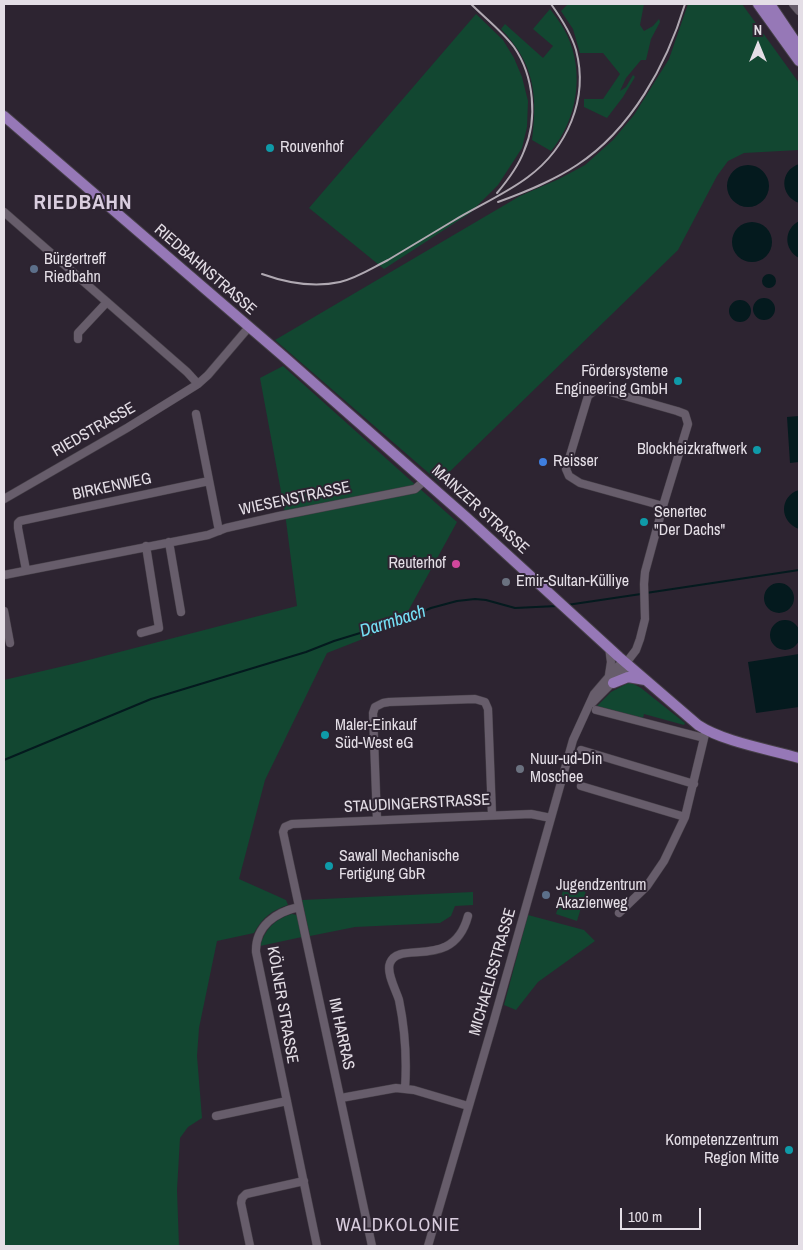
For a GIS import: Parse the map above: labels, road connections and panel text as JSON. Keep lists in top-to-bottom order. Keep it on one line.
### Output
{"streets":{"main road":["RIEDBAHNSTRASSE","MAINZER STRASSE"],"street":["RIEDSTRASSE","BIRKENWEG","WIESENSTRASSE","STAUDINGERSTRASSE","MICHAELISSTRASSE","KÖLNER STRASSE","IM HARRAS"]},"crossings":[["RIEDBAHNSTRASSE","RIEDSTRASSE"],["RIEDBAHNSTRASSE","MAINZER STRASSE"],["BIRKENWEG","WIESENSTRASSE"],["WIESENSTRASSE","MAINZER STRASSE"],["MAINZER STRASSE","MICHAELISSTRASSE"],["STAUDINGERSTRASSE","MICHAELISSTRASSE"],["STAUDINGERSTRASSE","IM HARRAS"],["KÖLNER STRASSE","IM HARRAS"]],"districts":["RIEDBAHN","WALDKOLONIE"],"water":["Darmbach"],"places":["Rouvenhof","Bürgertreff Riedbahn","Fördersysteme Engineering GmbH","Blockheizkraftwerk","Reisser","Senertec \"Der Dachs\"","Reuterhof","Emir-Sultan-Külliye","Maler-Einkauf Süd-West eG","Nuur-ud-Din Moschee","Sawall Mechanische Fertigung GbR","Jugendzentrum Akazienweg","Kompetenzzentrum Region Mitte"],"scale_bar":"100 m","north":"top"}
